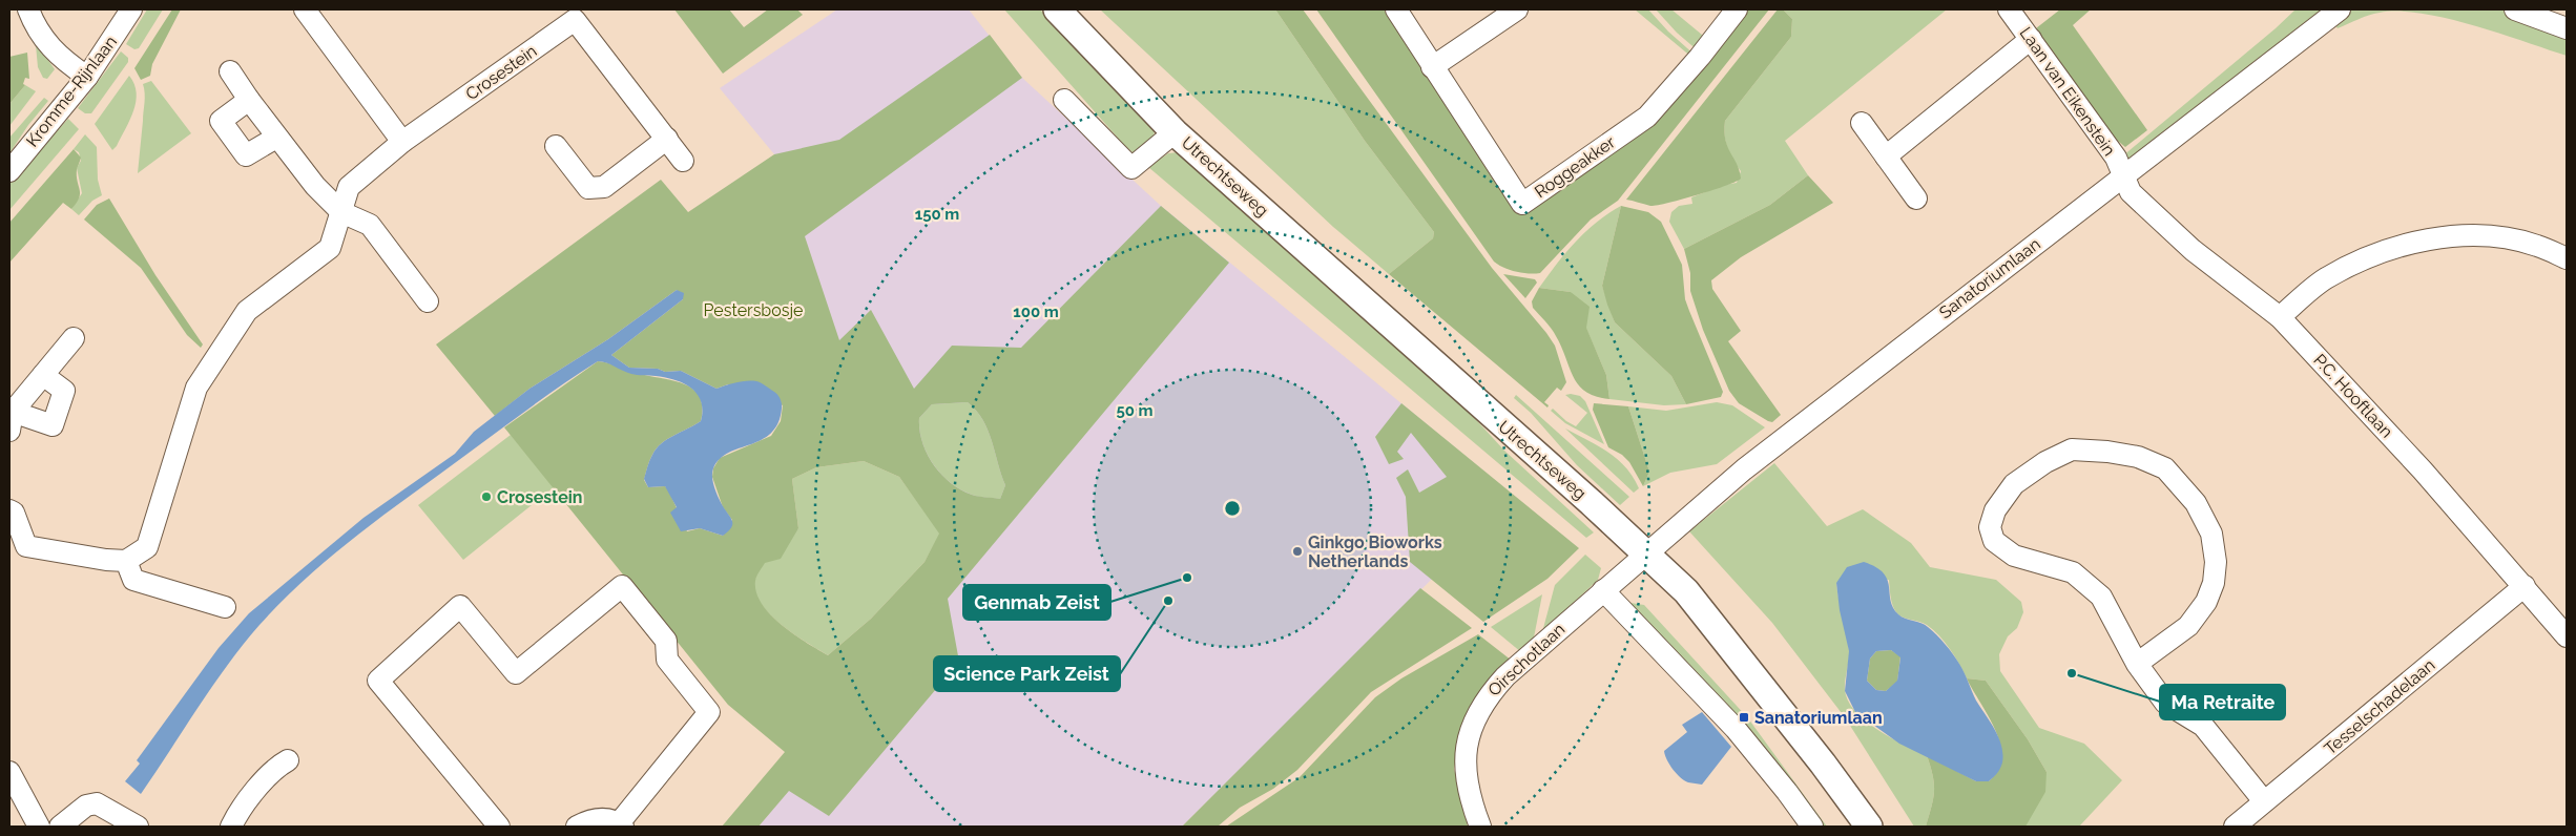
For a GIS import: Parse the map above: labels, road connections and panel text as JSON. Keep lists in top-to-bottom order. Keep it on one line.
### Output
{"streets":{"main road":["Utrechtseweg"],"street":["Crosestein","Kromme-Rijnlaan","Laan van Eikenstein","Roggeakker","Sanatoriumlaan","P.C. Hooftlaan","Oirschotlaan","Tesselschadelaan"]},"crossings":[["Laan van Eikenstein","Sanatoriumlaan"],["Laan van Eikenstein","P.C. Hooftlaan"],["Utrechtseweg","Sanatoriumlaan"],["Utrechtseweg","Oirschotlaan"],["Sanatoriumlaan","P.C. Hooftlaan"],["Sanatoriumlaan","Oirschotlaan"],["P.C. Hooftlaan","Tesselschadelaan"]],"parks":["Pestersbosje"],"places":{"other":["Crosestein","Ginkgo Bioworks Netherlands","Genmab Zeist","Science Park Zeist","Ma Retraite"],"transit":["Sanatoriumlaan"]},"rings":["150 m","100 m","50 m"]}
